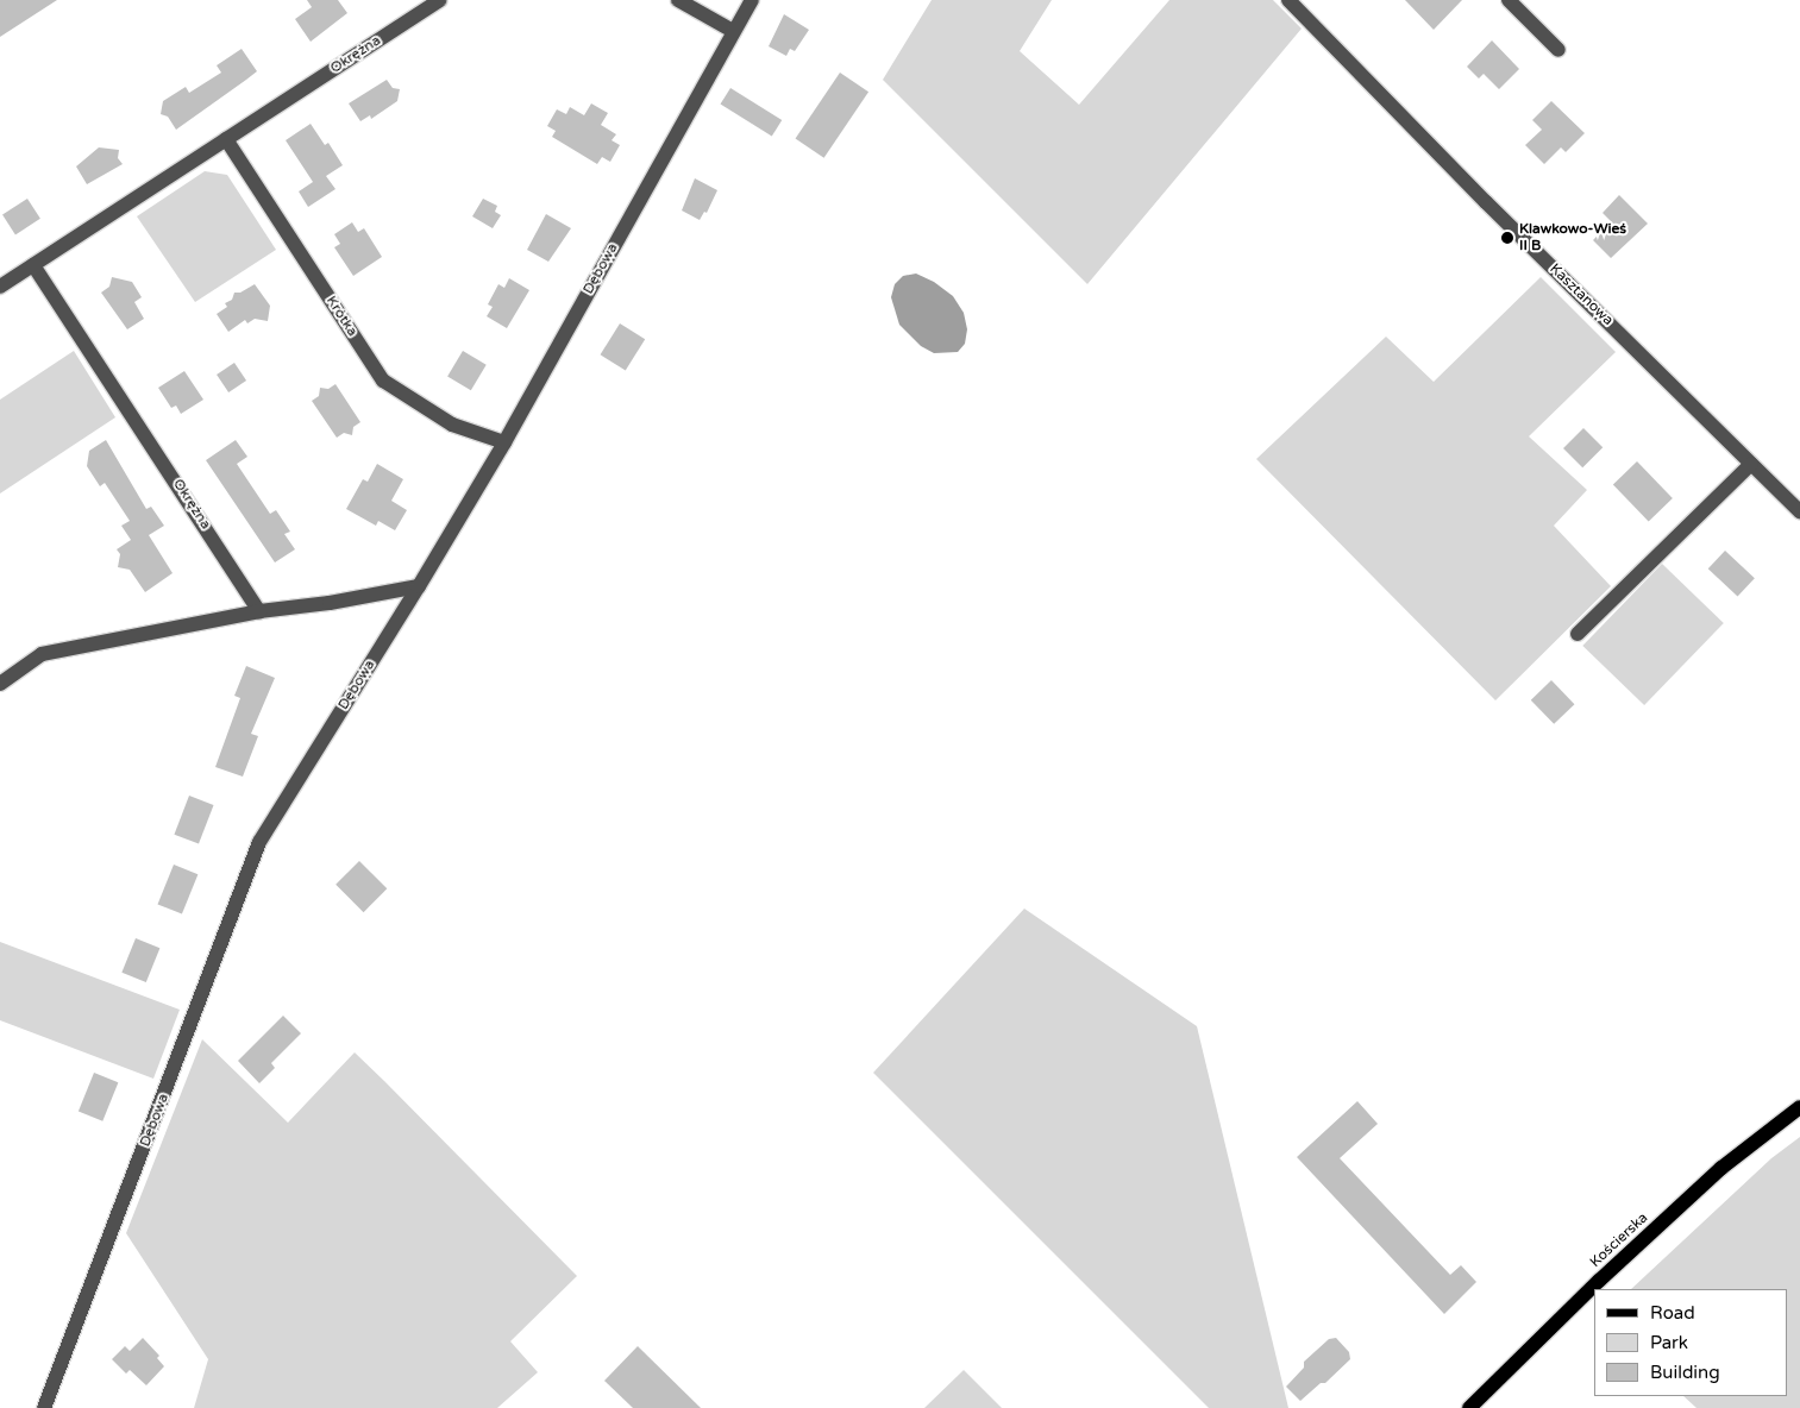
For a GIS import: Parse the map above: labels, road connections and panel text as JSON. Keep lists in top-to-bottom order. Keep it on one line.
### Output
{"streets":{"main road":["Kościerska"],"street":["Okrężna","Dębowa","Kasztanowa","Krótka"]},"crossings":[["Okrężna","Krótka"],["Dębowa","Krótka"]],"places":["Klawkowo-Wieś II B"],"legend":["Road","Park","Building"]}
